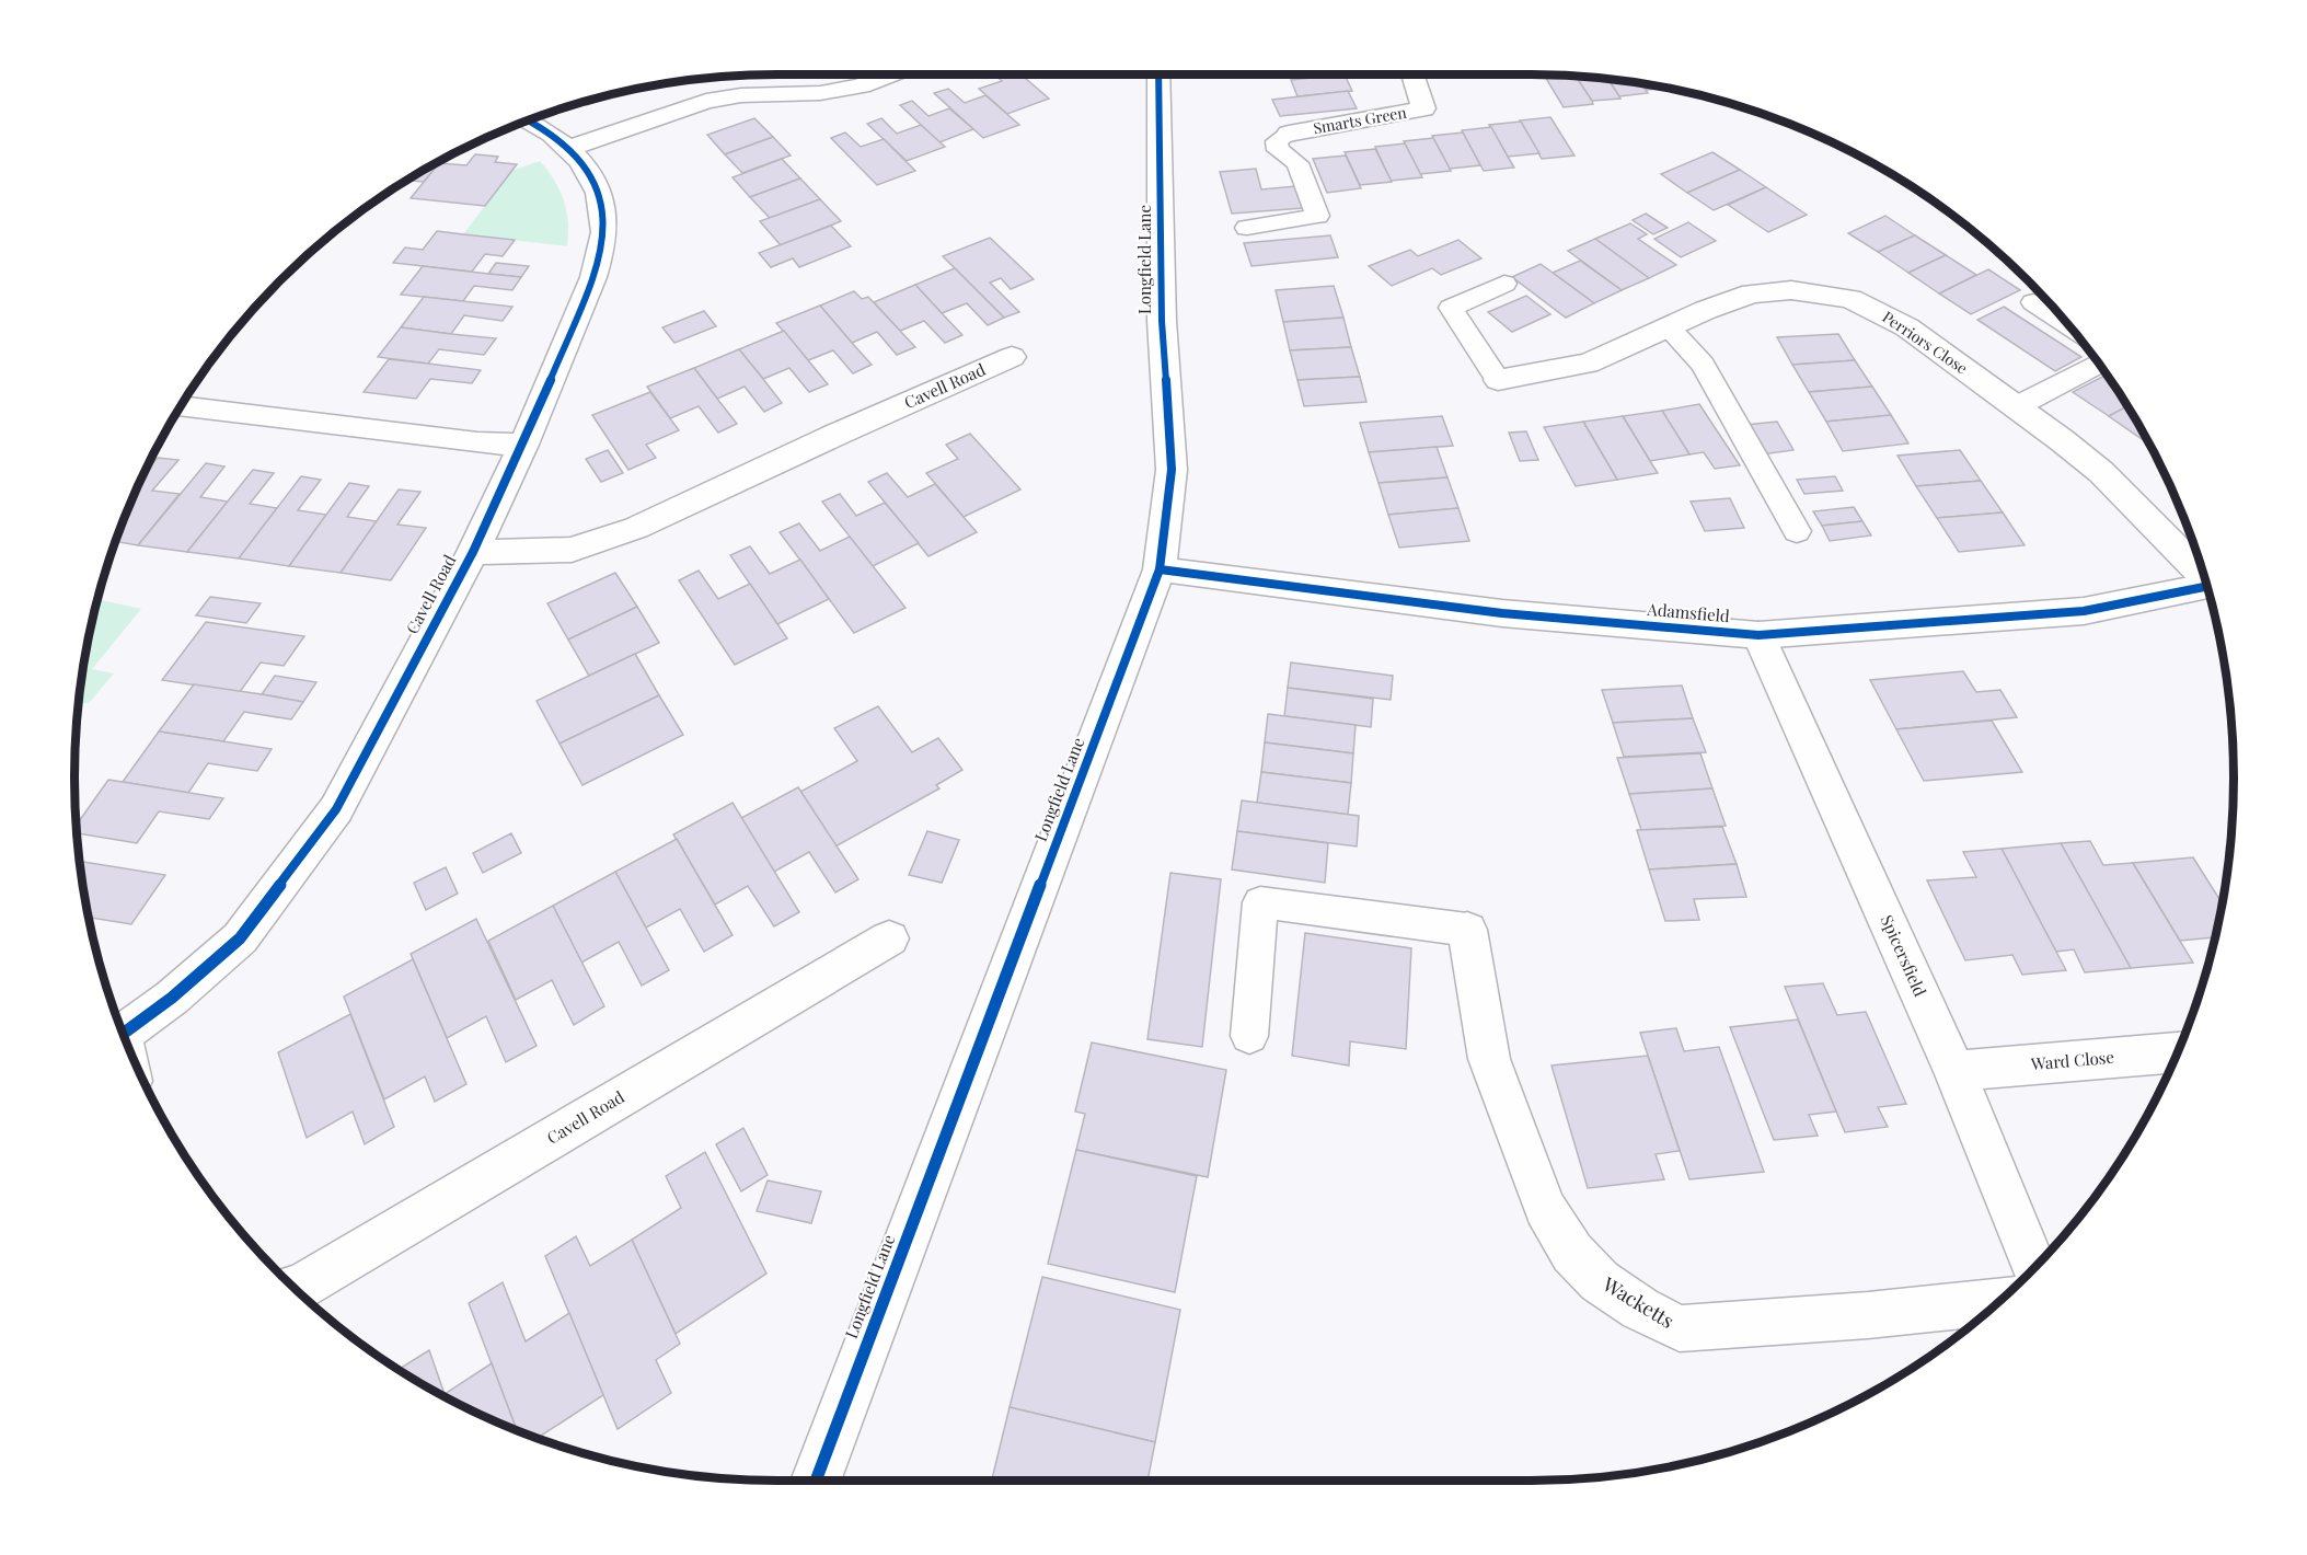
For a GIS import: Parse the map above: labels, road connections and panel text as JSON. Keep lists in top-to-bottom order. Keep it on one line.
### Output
{"streets":{"street":["Smarts Green","Longfield Lane","Perriors Close","Cavell Road","Adamsfield","Spicersfield","Ward Close","Wacketts"]},"crossings":[["Longfield Lane","Adamsfield"],["Adamsfield","Spicersfield"],["Spicersfield","Ward Close"]]}
